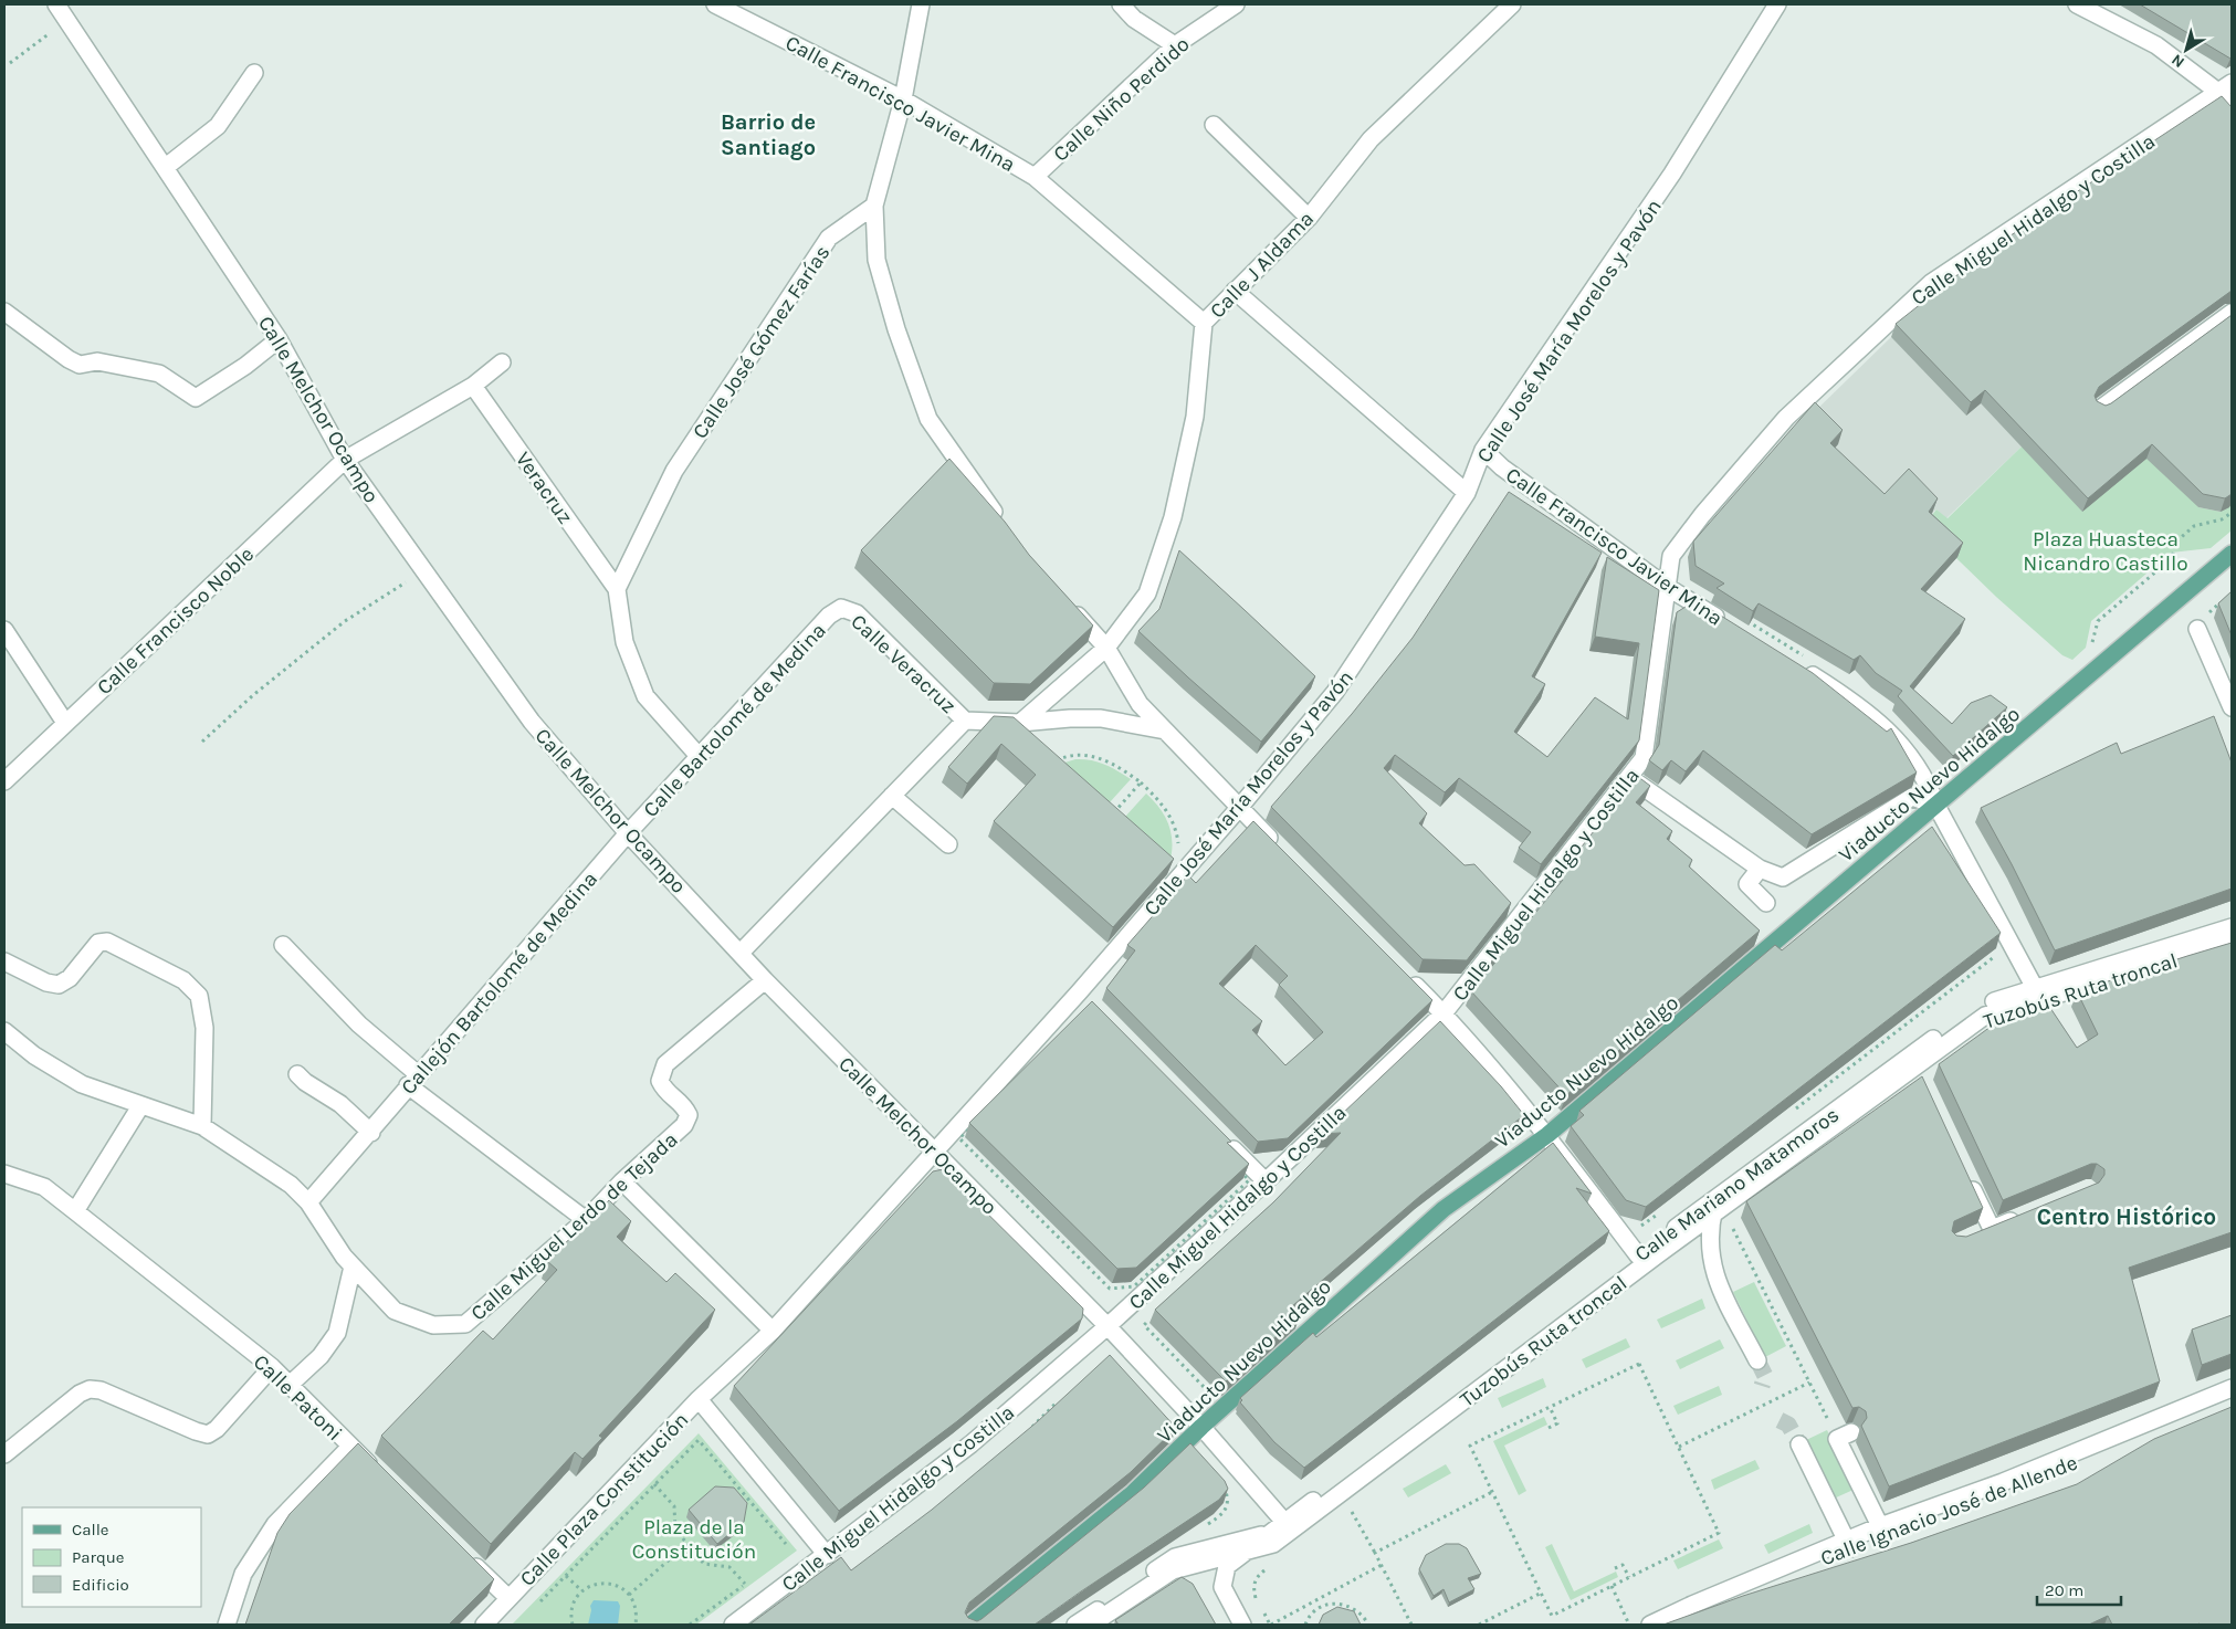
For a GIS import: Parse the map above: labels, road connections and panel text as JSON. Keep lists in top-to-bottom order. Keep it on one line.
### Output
{"streets":{"main road":["Viaducto Nuevo Hidalgo"],"street":["Calle Niño Perdido","Calle Francisco Javier Mina","Calle Miguel Hidalgo y Costilla","Calle J Aldama","Calle José María Morelos y Pavón","Calle José Gómez Farías","Calle Melchor Ocampo","Veracruz","Calle Francisco Noble","Calle Veracruz","Calle Bartolomé de Medina","Callejón Bartolomé de Medina","Tuzobús Ruta troncal","Calle Mariano Matamoros","Calle Miguel Lerdo de Tejada","Calle Patoni","Calle Plaza Constitución","Calle Ignacio José de Allende"]},"crossings":[["Calle Niño Perdido","Calle Francisco Javier Mina"],["Calle Francisco Javier Mina","Calle Miguel Hidalgo y Costilla"],["Calle Francisco Javier Mina","Calle J Aldama"],["Calle Francisco Javier Mina","Calle José María Morelos y Pavón"],["Calle Miguel Hidalgo y Costilla","Calle Melchor Ocampo"],["Calle Miguel Hidalgo y Costilla","Calle Plaza Constitución"],["Calle José María Morelos y Pavón","Calle Melchor Ocampo"],["Calle José María Morelos y Pavón","Calle Plaza Constitución"],["Calle José Gómez Farías","Veracruz"],["Calle Melchor Ocampo","Calle Francisco Noble"],["Calle Melchor Ocampo","Calle Bartolomé de Medina"],["Calle Melchor Ocampo","Viaducto Nuevo Hidalgo"],["Calle Melchor Ocampo","Callejón Bartolomé de Medina"],["Calle Melchor Ocampo","Calle Mariano Matamoros"],["Calle Melchor Ocampo","Calle Miguel Lerdo de Tejada"],["Veracruz","Calle Francisco Noble"],["Calle Veracruz","Calle Bartolomé de Medina"],["Calle Bartolomé de Medina","Callejón Bartolomé de Medina"],["Callejón Bartolomé de Medina","Calle Miguel Lerdo de Tejada"],["Tuzobús Ruta troncal","Calle Mariano Matamoros"]],"districts":["Barrio de Santiago","Centro Histórico"],"parks":["Plaza Huasteca Nicandro Castillo","Plaza de la Constitución"],"legend":["Calle","Parque","Edificio"],"scale_bar":"20 m","north":"bottom left"}
